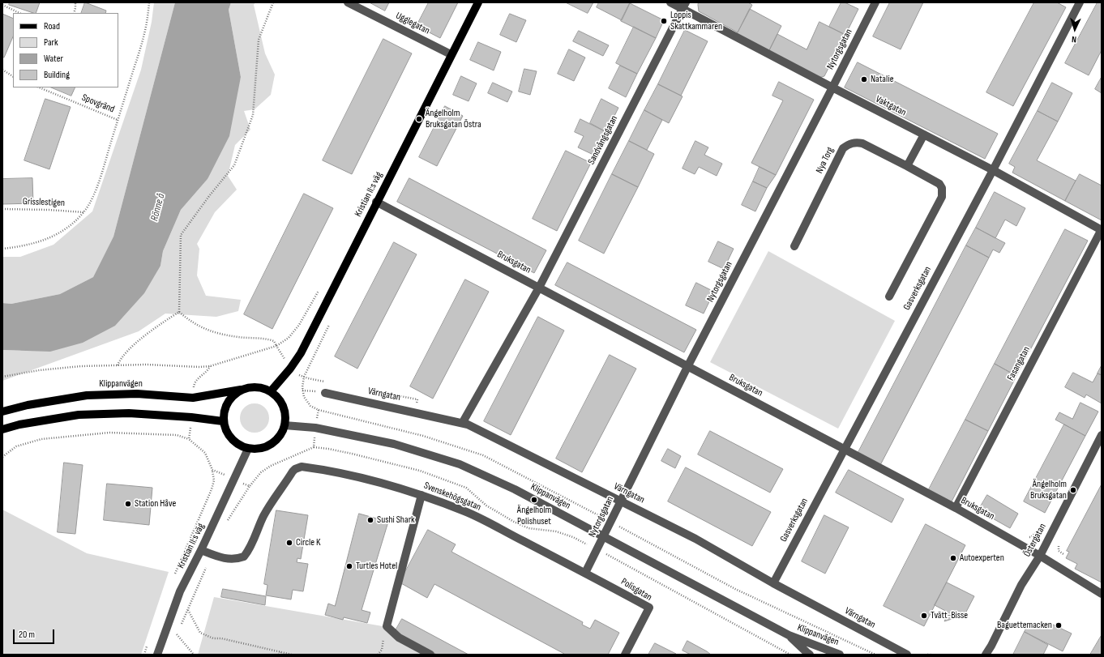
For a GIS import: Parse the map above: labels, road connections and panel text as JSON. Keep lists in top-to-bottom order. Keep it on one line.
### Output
{"streets":{"main road":["Kristian II:s väg","Klippanvägen"],"street":["Ugglegatan","Nytorgsgatan","Vaktgatan","Sandvångsgatan","Nya Torg","Bruksgatan","Gasverksgatan","Fasangatan","Värngatan","Svenskehögsgatan","Östergatan","Polisgatan"],"path":["Spovgränd","Grisslestigen"]},"crossings":[["Ugglegatan","Kristian II:s väg"],["Nytorgsgatan","Vaktgatan"],["Nytorgsgatan","Bruksgatan"],["Nytorgsgatan","Klippanvägen"],["Nytorgsgatan","Värngatan"],["Nytorgsgatan","Svenskehögsgatan"],["Nytorgsgatan","Polisgatan"],["Vaktgatan","Sandvångsgatan"],["Vaktgatan","Gasverksgatan"],["Vaktgatan","Fasangatan"],["Sandvångsgatan","Bruksgatan"],["Sandvångsgatan","Värngatan"],["Kristian II:s väg","Bruksgatan"],["Kristian II:s väg","Klippanvägen"],["Bruksgatan","Gasverksgatan"],["Bruksgatan","Fasangatan"],["Bruksgatan","Östergatan"],["Gasverksgatan","Värngatan"],["Svenskehögsgatan","Polisgatan"]],"water":["Rönne å"],"places":["Loppis Skattkammaren","Natalie","Ängelholm Bruksgatan Östra","Ängelholm Bruksgatan","Ängelholm Polishuset","Station Håve","Sushi Shark","Circle K","Autoexperten","Turtles Hotel","Tvätt-Bisse","Baguettemacken"],"legend":["Road","Park","Water","Building"],"scale_bar":"20 m","north":"bottom"}
